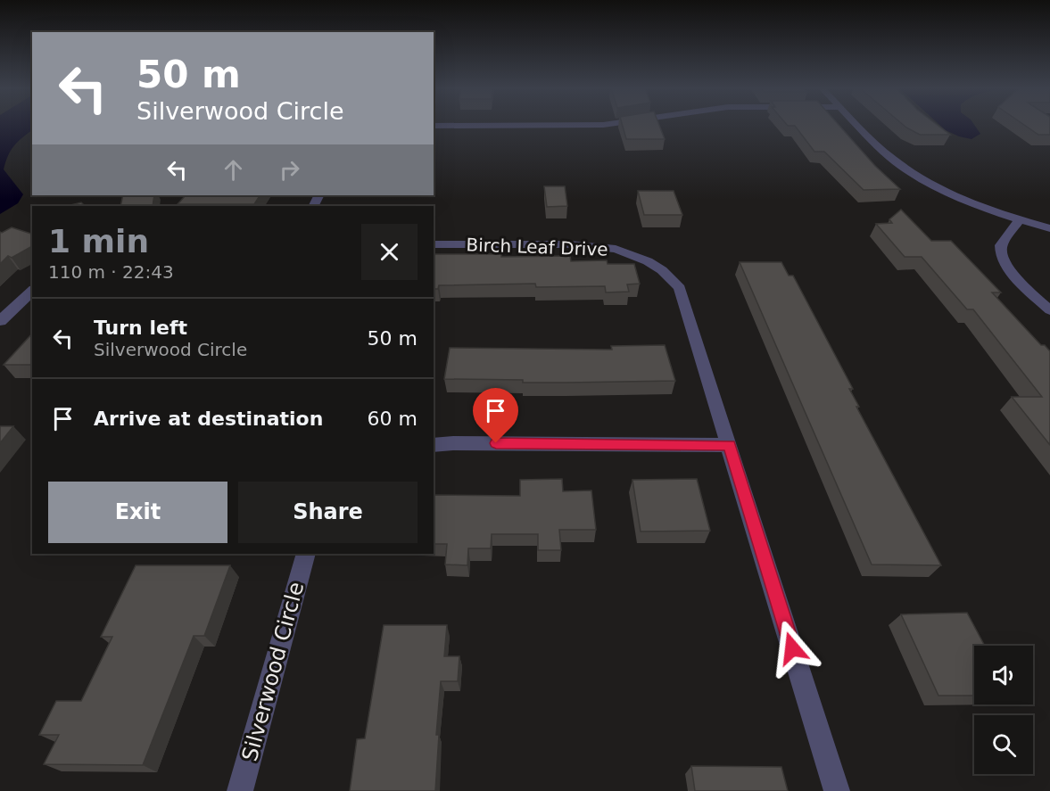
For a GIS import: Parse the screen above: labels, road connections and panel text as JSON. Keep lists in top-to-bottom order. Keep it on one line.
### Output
{"streets":{"street":["Birch Leaf Drive","Silverwood Circle"]},"page":{"turn":["50 m","Silverwood Circle"],"heading":["1 min","110 m · 22:43"],"list":[{"name":"Turn left","note":"Silverwood Circle","value":"50 m"},{"name":"Arrive at destination","value":"60 m"}],"buttons":["Exit","Share"]}}
